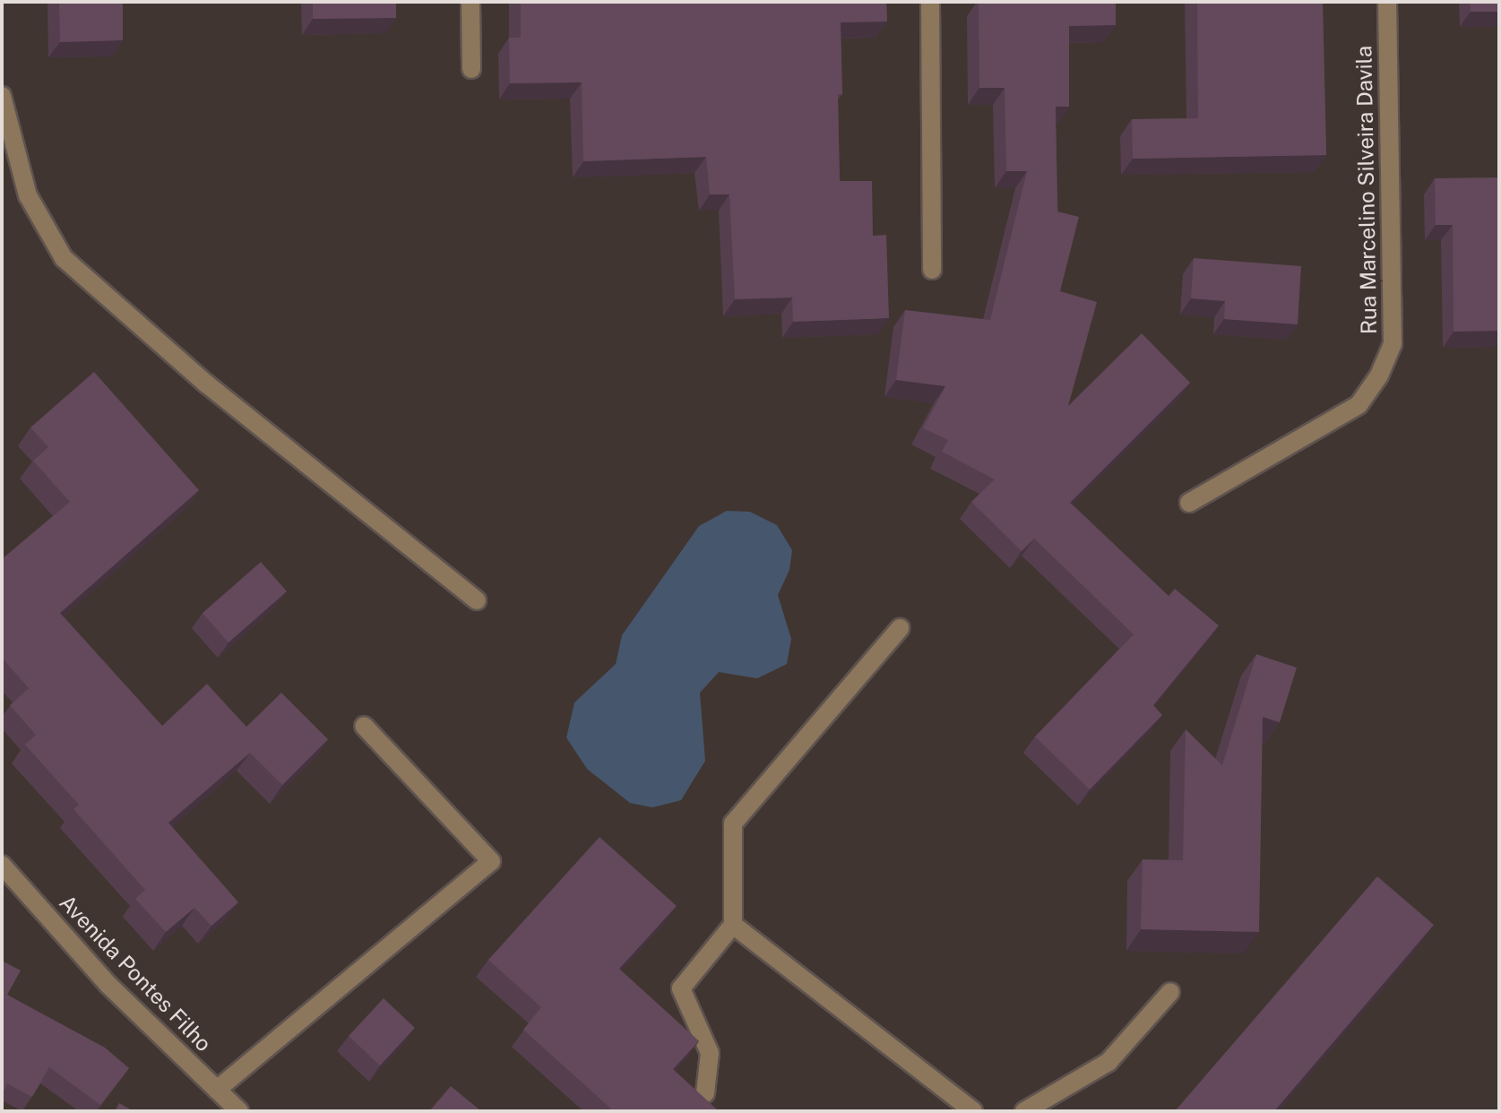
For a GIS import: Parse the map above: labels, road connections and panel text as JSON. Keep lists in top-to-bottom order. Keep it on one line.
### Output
{"streets":{"street":["Rua Marcelino Silveira Davila","Avenida Pontes Filho"]}}
